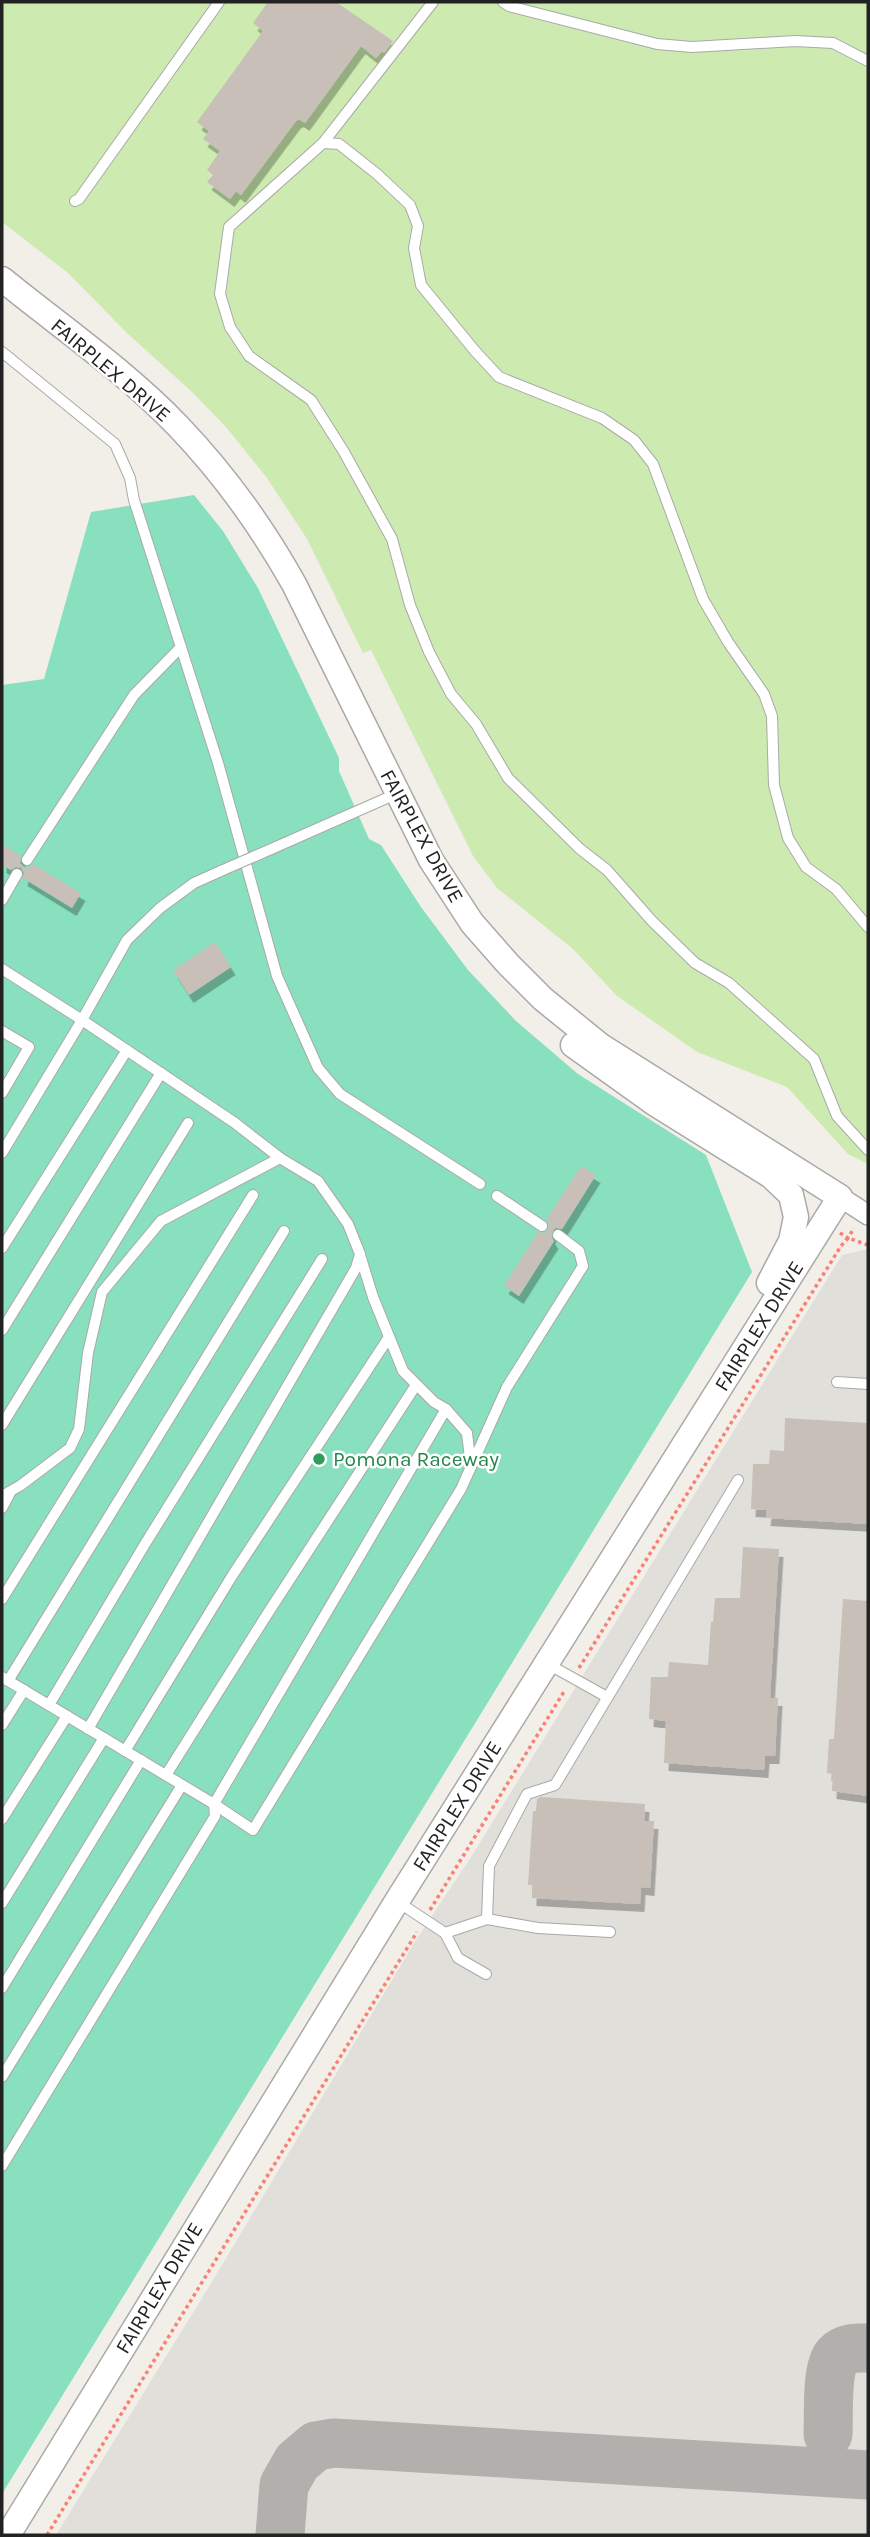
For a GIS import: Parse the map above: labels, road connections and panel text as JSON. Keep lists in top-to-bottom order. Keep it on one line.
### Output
{"streets":{"street":["FAIRPLEX DRIVE"]},"places":["Pomona Raceway"]}
